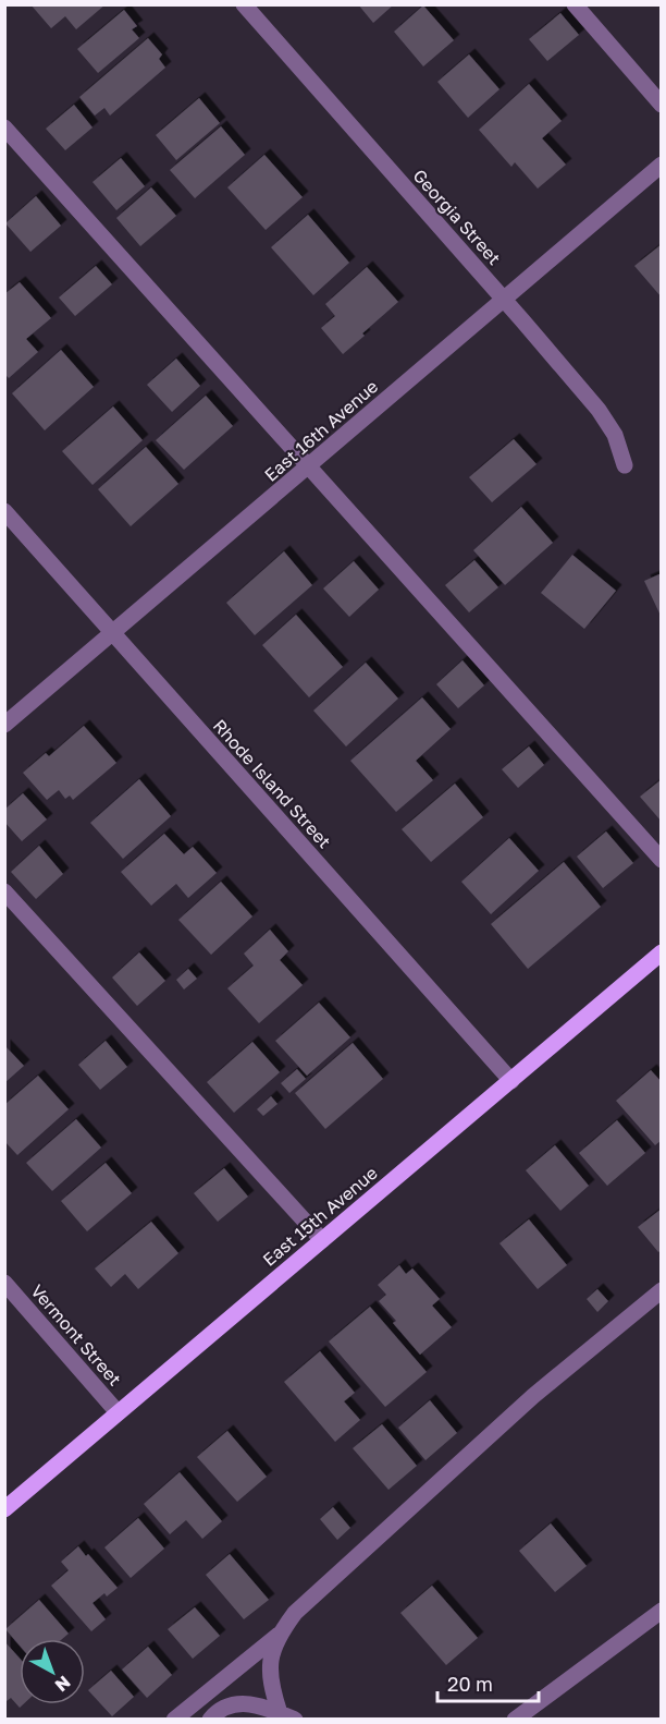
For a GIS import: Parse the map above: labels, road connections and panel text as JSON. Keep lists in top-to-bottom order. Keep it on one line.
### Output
{"streets":{"main road":["East 15th Avenue"],"street":["Georgia Street","East 16th Avenue","Rhode Island Street","Vermont Street"]},"crossings":[["Georgia Street","East 16th Avenue"],["East 16th Avenue","Rhode Island Street"],["Rhode Island Street","East 15th Avenue"],["East 15th Avenue","Vermont Street"]],"scale_bar":"20 m","north":"bottom right"}
